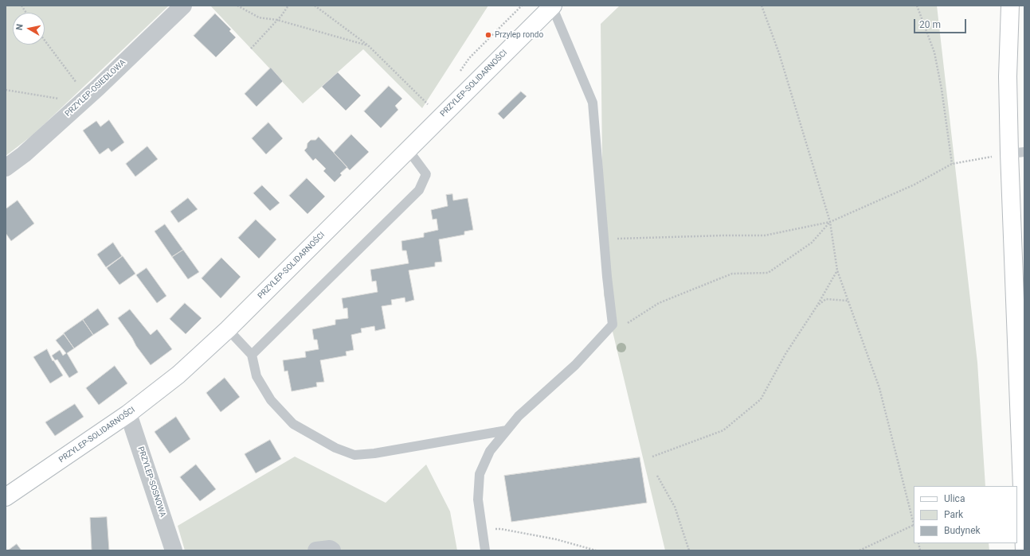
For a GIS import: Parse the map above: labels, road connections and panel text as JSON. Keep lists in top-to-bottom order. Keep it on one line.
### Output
{"streets":{"main road":["PRZYLEP-SOLIDARNOŚCI"],"street":["PRZYLEP-OSIEDLOWA","PRZYLEP-SOSNOWA"]},"crossings":[["PRZYLEP-SOLIDARNOŚCI","PRZYLEP-SOSNOWA"]],"places":["Przylep rondo"],"legend":["Ulica","Park","Budynek"],"scale_bar":"20 m","north":"left"}
